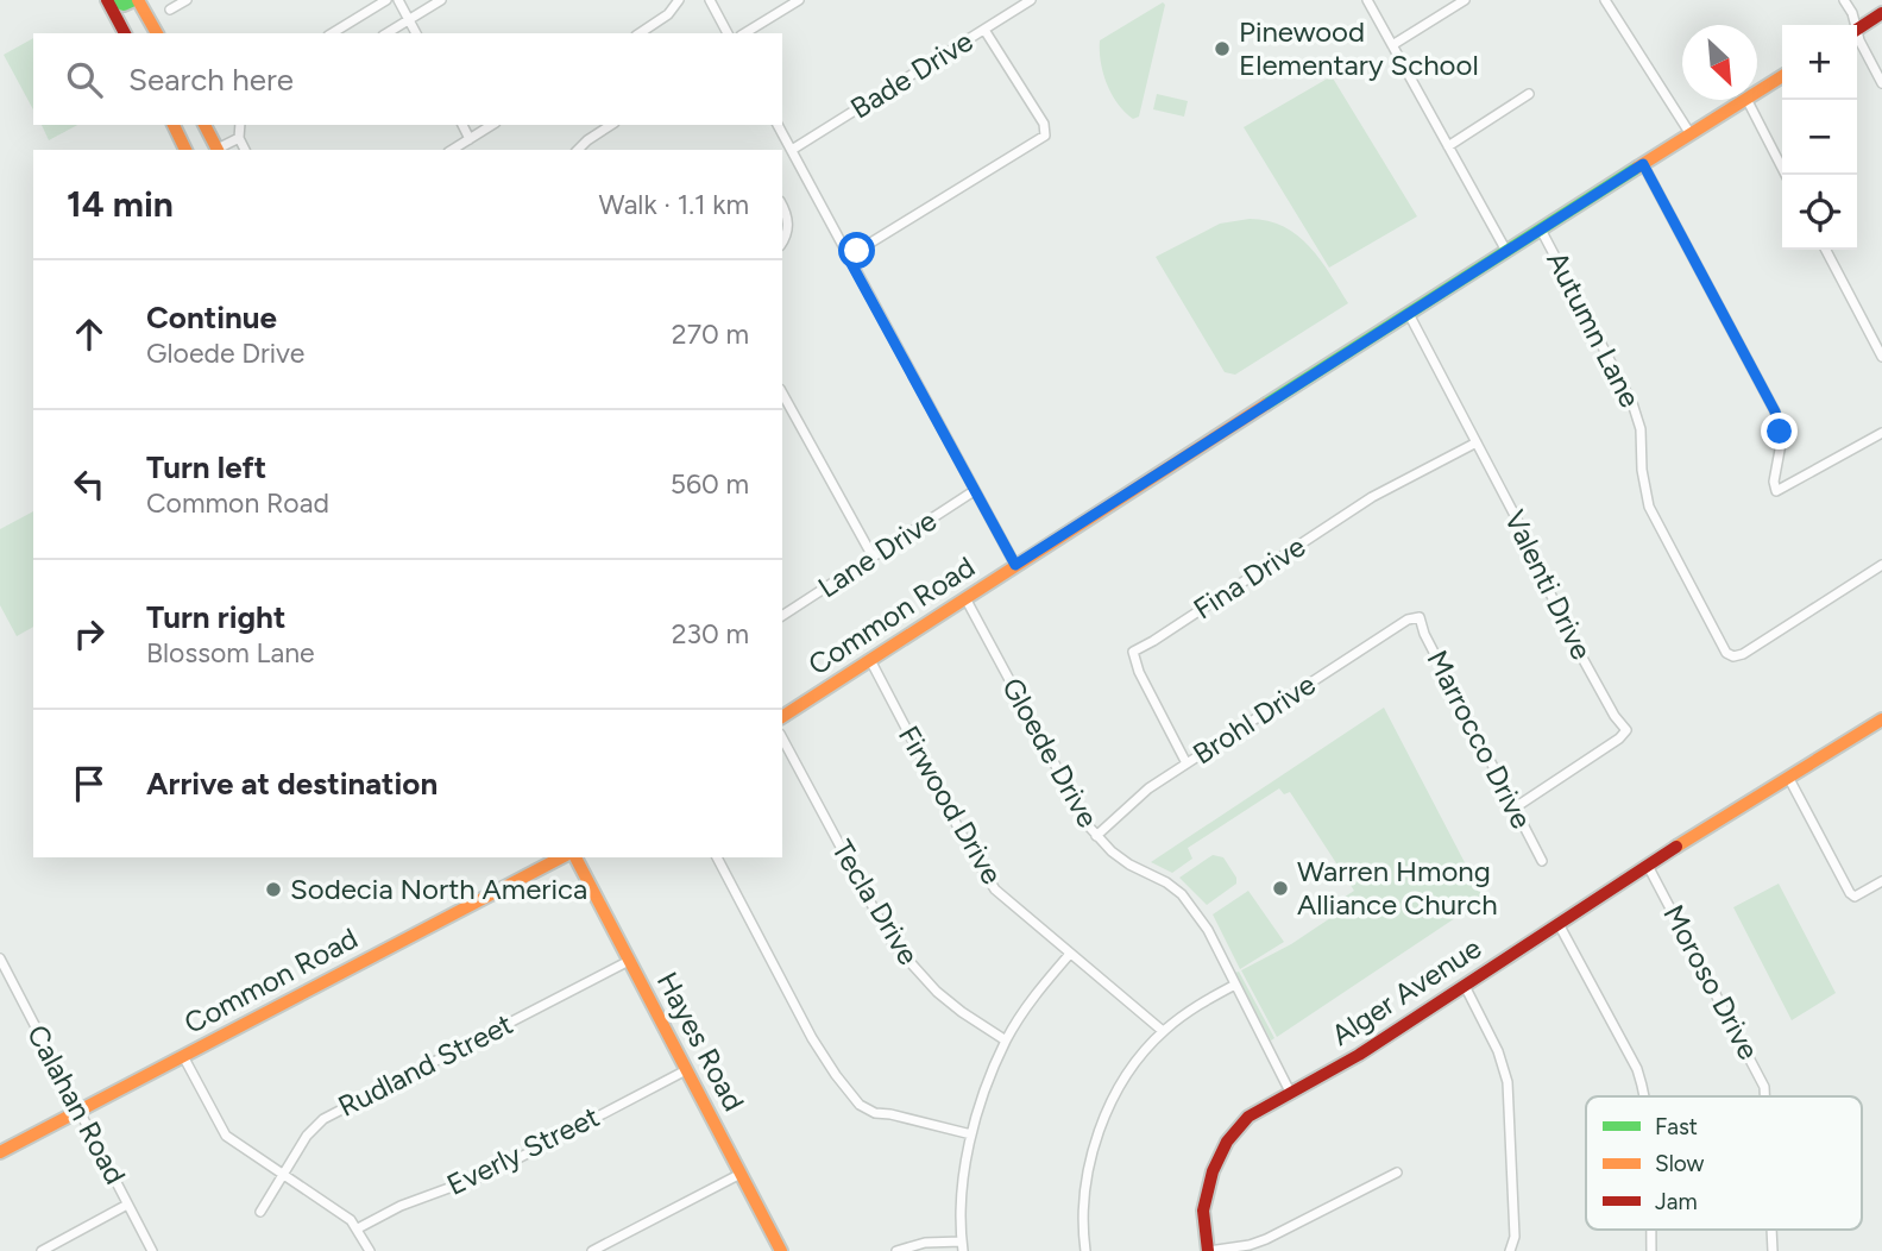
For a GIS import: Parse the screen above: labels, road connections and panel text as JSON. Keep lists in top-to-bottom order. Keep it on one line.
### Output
{"streets":{"street":["Bade Drive","Autumn Lane","Lane Drive","Fina Drive","Valenti Drive","Common Road","Brohl Drive","Marrocco Drive","Gloede Drive","Firwood Drive","Tecla Drive","Moroso Drive","Alger Avenue","Hayes Road","Rudland Street","Calahan Road","Everly Street"]},"crossings":[["Autumn Lane","Common Road"],["Fina Drive","Valenti Drive"],["Fina Drive","Brohl Drive"],["Valenti Drive","Common Road"],["Valenti Drive","Marrocco Drive"],["Common Road","Gloede Drive"],["Common Road","Firwood Drive"],["Common Road","Calahan Road"],["Brohl Drive","Marrocco Drive"],["Brohl Drive","Gloede Drive"],["Gloede Drive","Alger Avenue"],["Moroso Drive","Alger Avenue"],["Hayes Road","Rudland Street"],["Hayes Road","Everly Street"]],"places":["Pinewood Elementary School","Warren Hmong Alliance Church","Sodecia North America"],"legend":["Fast","Slow","Jam"],"north":"bottom right","page":{"map_buttons":["+","−"],"search":"Search here","heading":["14 min","Walk · 1.1 km"],"list":[["Continue","Gloede Drive","270 m"],["Turn left","Common Road","560 m"],["Turn right","Blossom Lane","230 m"],"Arrive at destination"]}}
